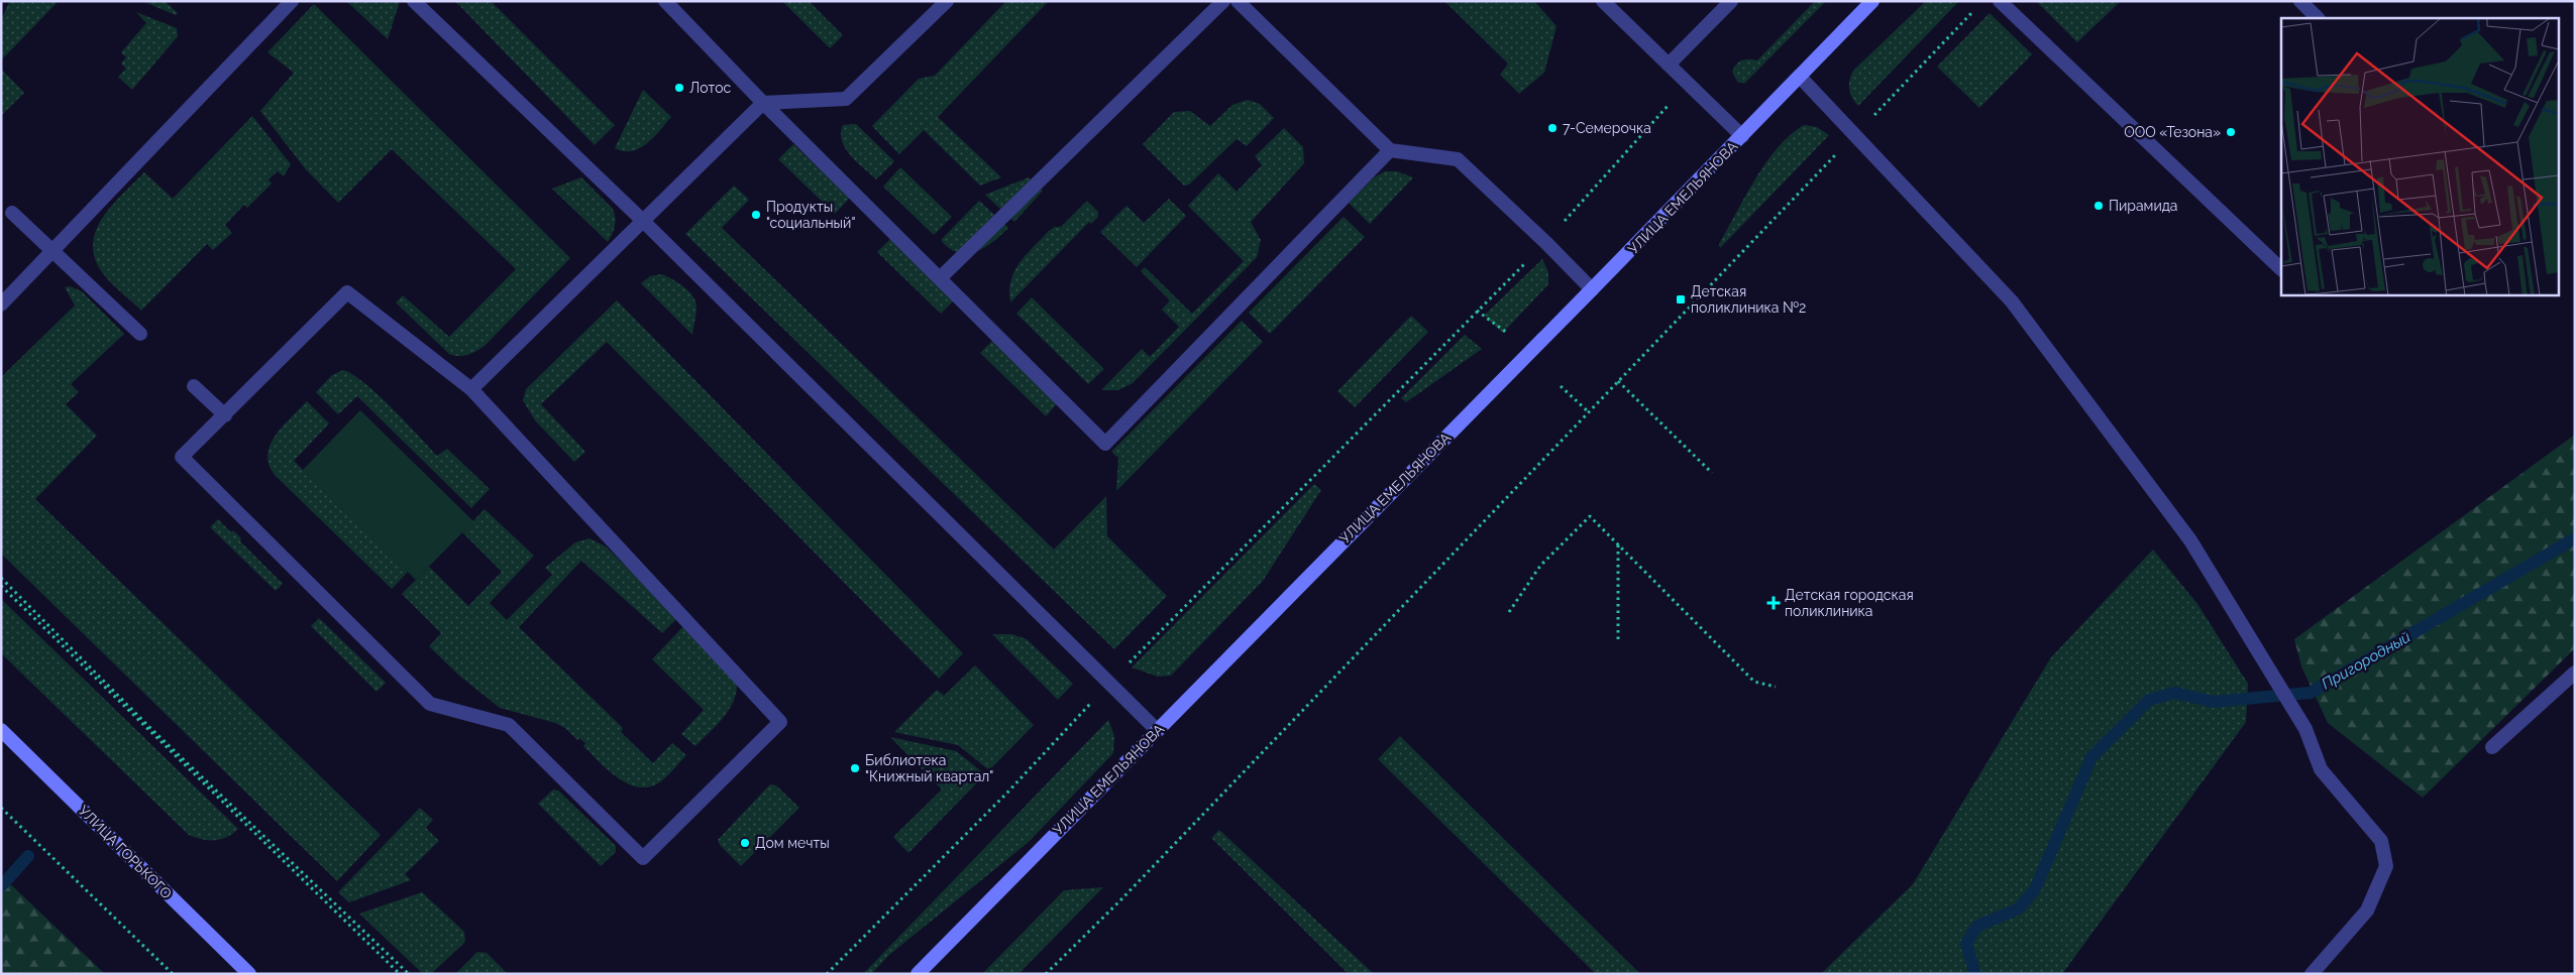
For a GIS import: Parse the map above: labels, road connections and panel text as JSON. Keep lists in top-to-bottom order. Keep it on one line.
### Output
{"streets":{"main road":["УЛИЦА ЕМЕЛЬЯНОВА","УЛИЦА ГОРЬКОГО"]},"water":["Пригородный"],"places":{"other":["Лотос","7-Семерочка","ООО «Тезона»","Пирамида","Продукты \"социальный\"","Библиотека \"Книжный квартал\"","Дом мечты"],"transit":["Детская поликлиника №2"],"health":["Детская городская поликлиника"]}}
